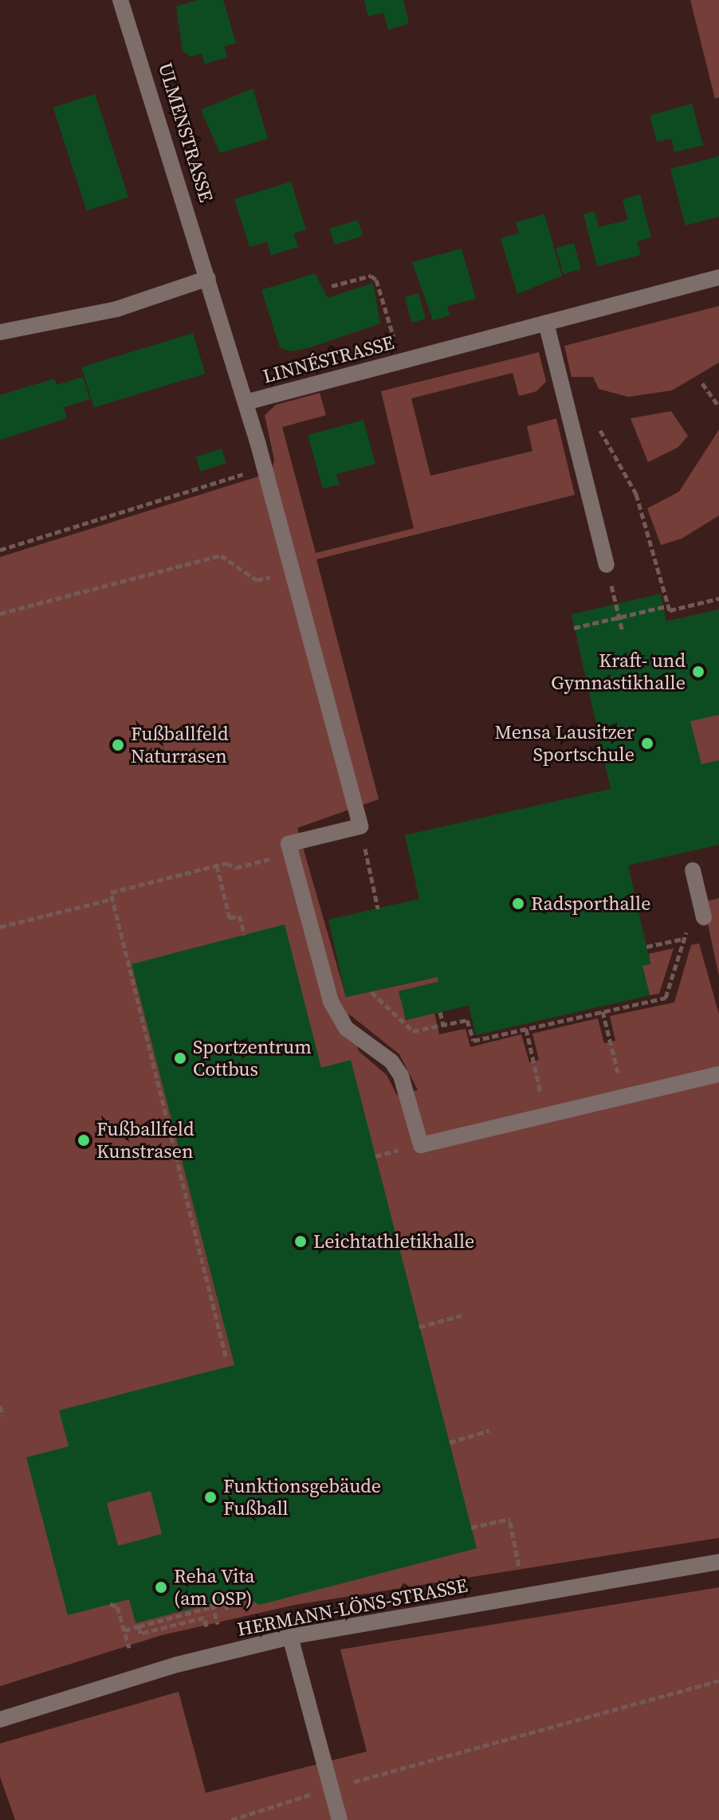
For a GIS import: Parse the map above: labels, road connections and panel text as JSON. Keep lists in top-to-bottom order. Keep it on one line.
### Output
{"streets":{"street":["ULMENSTRASSE","LINNÉSTRASSE","HERMANN-LÖNS-STRASSE"]},"crossings":[["ULMENSTRASSE","LINNÉSTRASSE"]],"places":["Kraft- und Gymnastikhalle","Mensa Lausitzer Sportschule","Fußballfeld Naturrasen","Radsporthalle","Sportzentrum Cottbus","Fußballfeld Kunstrasen","Leichtathletikhalle","Funktionsgebäude Fußball","Reha Vita (am OSP)"]}
